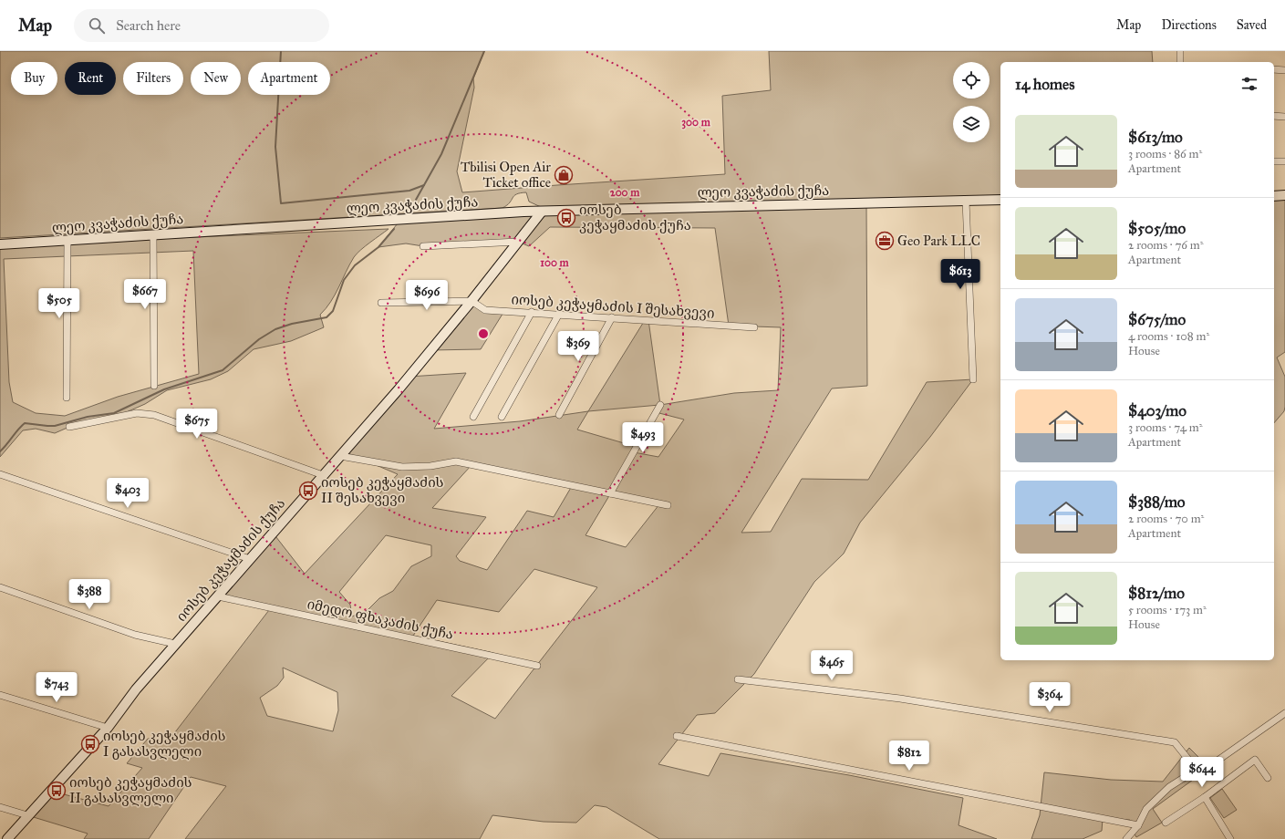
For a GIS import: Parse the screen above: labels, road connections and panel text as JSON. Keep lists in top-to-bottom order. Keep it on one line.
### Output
{"streets":{"main road":["ლეო კვაჭაძის ქუჩა","იოსებ კეჭაყმაძის ქუჩა"],"street":["იოსებ კეჭაყმაძის I შესახვევი","იმედო ფხაკაძის ქუჩა"]},"crossings":[["ლეო კვაჭაძის ქუჩა","იოსებ კეჭაყმაძის ქუჩა"],["იოსებ კეჭაყმაძის I შესახვევი","იოსებ კეჭაყმაძის ქუჩა"],["იოსებ კეჭაყმაძის ქუჩა","იმედო ფხაკაძის ქუჩა"]],"places":{"shop":["Tbilisi Open Air Ticket office"],"bus stop":["იოსებ კეჭაყმაძის ქუჩა","იოსებ კეჭაყმაძის II შესახვევი","იოსებ კეჭაყმაძის I გასასვლელი","იოსებ კეჭაყმაძის II გასასვლელი"],"office":["Geo Park LLC"]},"page":{"header":"Map","search":"Search here","nav":["Map","Directions","Saved"],"chip":["Buy","Rent","Filters","New","Apartment"],"heading":"14 homes","list":[{"name":"$613/mo","note":"3 rooms · 86 m² · Apartment"},{"name":"$505/mo","note":"2 rooms · 76 m² · Apartment"},{"name":"$675/mo","note":"4 rooms · 108 m² · House"},{"name":"$403/mo","note":"3 rooms · 74 m² · Apartment"},{"name":"$388/mo","note":"2 rooms · 70 m² · Apartment"},{"name":"$812/mo","note":"5 rooms · 173 m² · House"}],"price":["$613","$667","$696","$505","$369","$675","$493","$403","$388","$465","$743","$364","$812","$644"]},"rings":["300 m","200 m","100 m"]}
